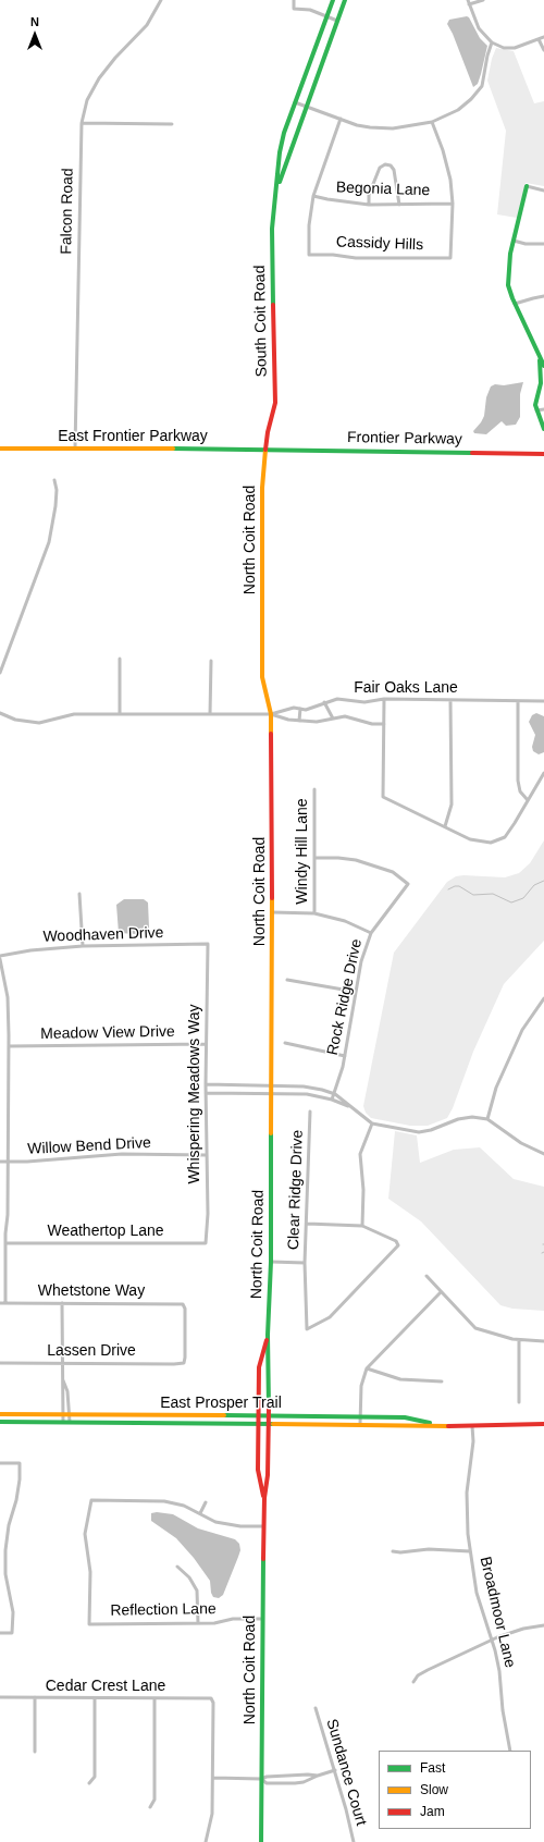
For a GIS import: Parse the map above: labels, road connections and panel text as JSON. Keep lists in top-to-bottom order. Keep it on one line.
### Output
{"streets":{"street":["Begonia Lane","Falcon Road","Cassidy Hills","South Coit Road","East Frontier Parkway","Frontier Parkway","North Coit Road","Fair Oaks Lane","Windy Hill Lane","Woodhaven Drive","Rock Ridge Drive","Meadow View Drive","Whispering Meadows Way","Willow Bend Drive","Clear Ridge Drive","Weathertop Lane","Whetstone Way","Lassen Drive","East Prosper Trail","Reflection Lane","Broadmoor Lane","Cedar Crest Lane","Sundance Court"]},"crossings":[["Begonia Lane","Cassidy Hills"],["Falcon Road","East Frontier Parkway"],["South Coit Road","East Frontier Parkway"],["South Coit Road","Frontier Parkway"],["South Coit Road","North Coit Road"],["East Frontier Parkway","Frontier Parkway"],["East Frontier Parkway","North Coit Road"],["Frontier Parkway","North Coit Road"],["North Coit Road","Fair Oaks Lane"],["North Coit Road","Clear Ridge Drive"],["North Coit Road","East Prosper Trail"],["North Coit Road","Reflection Lane"],["Windy Hill Lane","Rock Ridge Drive"],["Woodhaven Drive","Whispering Meadows Way"],["Meadow View Drive","Whispering Meadows Way"],["Whispering Meadows Way","Willow Bend Drive"],["Whispering Meadows Way","Weathertop Lane"],["Whetstone Way","Lassen Drive"],["East Prosper Trail","Broadmoor Lane"]],"legend":["Fast","Slow","Jam"],"north":"top"}
